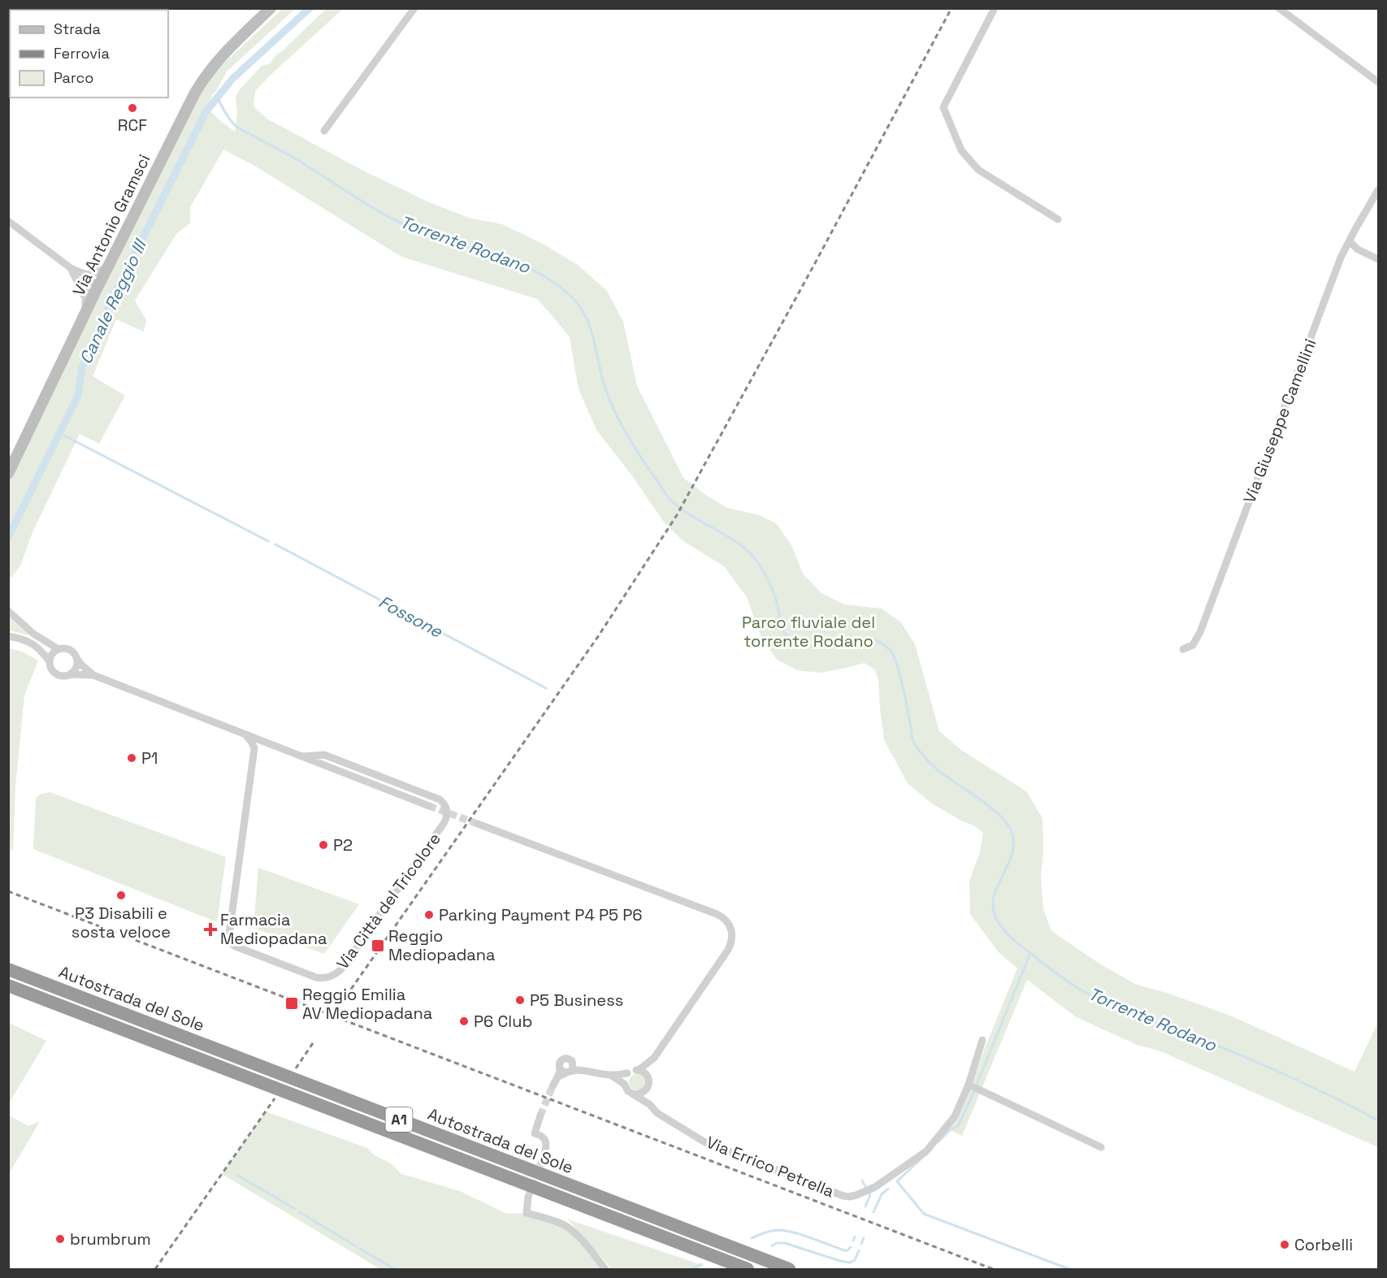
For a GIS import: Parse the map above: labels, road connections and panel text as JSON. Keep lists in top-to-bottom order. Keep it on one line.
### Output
{"streets":{"highway":["Autostrada del Sole","A1"],"street":["Via Antonio Gramsci","Via Giuseppe Camellini","Via Città del Tricolore","Via Errico Petrella"]},"water":["Torrente Rodano","Canale Reggio III","Fossone"],"parks":["Parco fluviale del torrente Rodano"],"places":{"other":["RCF","P1","P2","P3 Disabili e sosta veloce","Parking Payment P4 P5 P6","P5 Business","P6 Club","brumbrum","Corbelli"],"health":["Farmacia Mediopadana"],"transit":["Reggio Mediopadana","Reggio Emilia AV Mediopadana"]},"legend":["Strada","Ferrovia","Parco"]}
